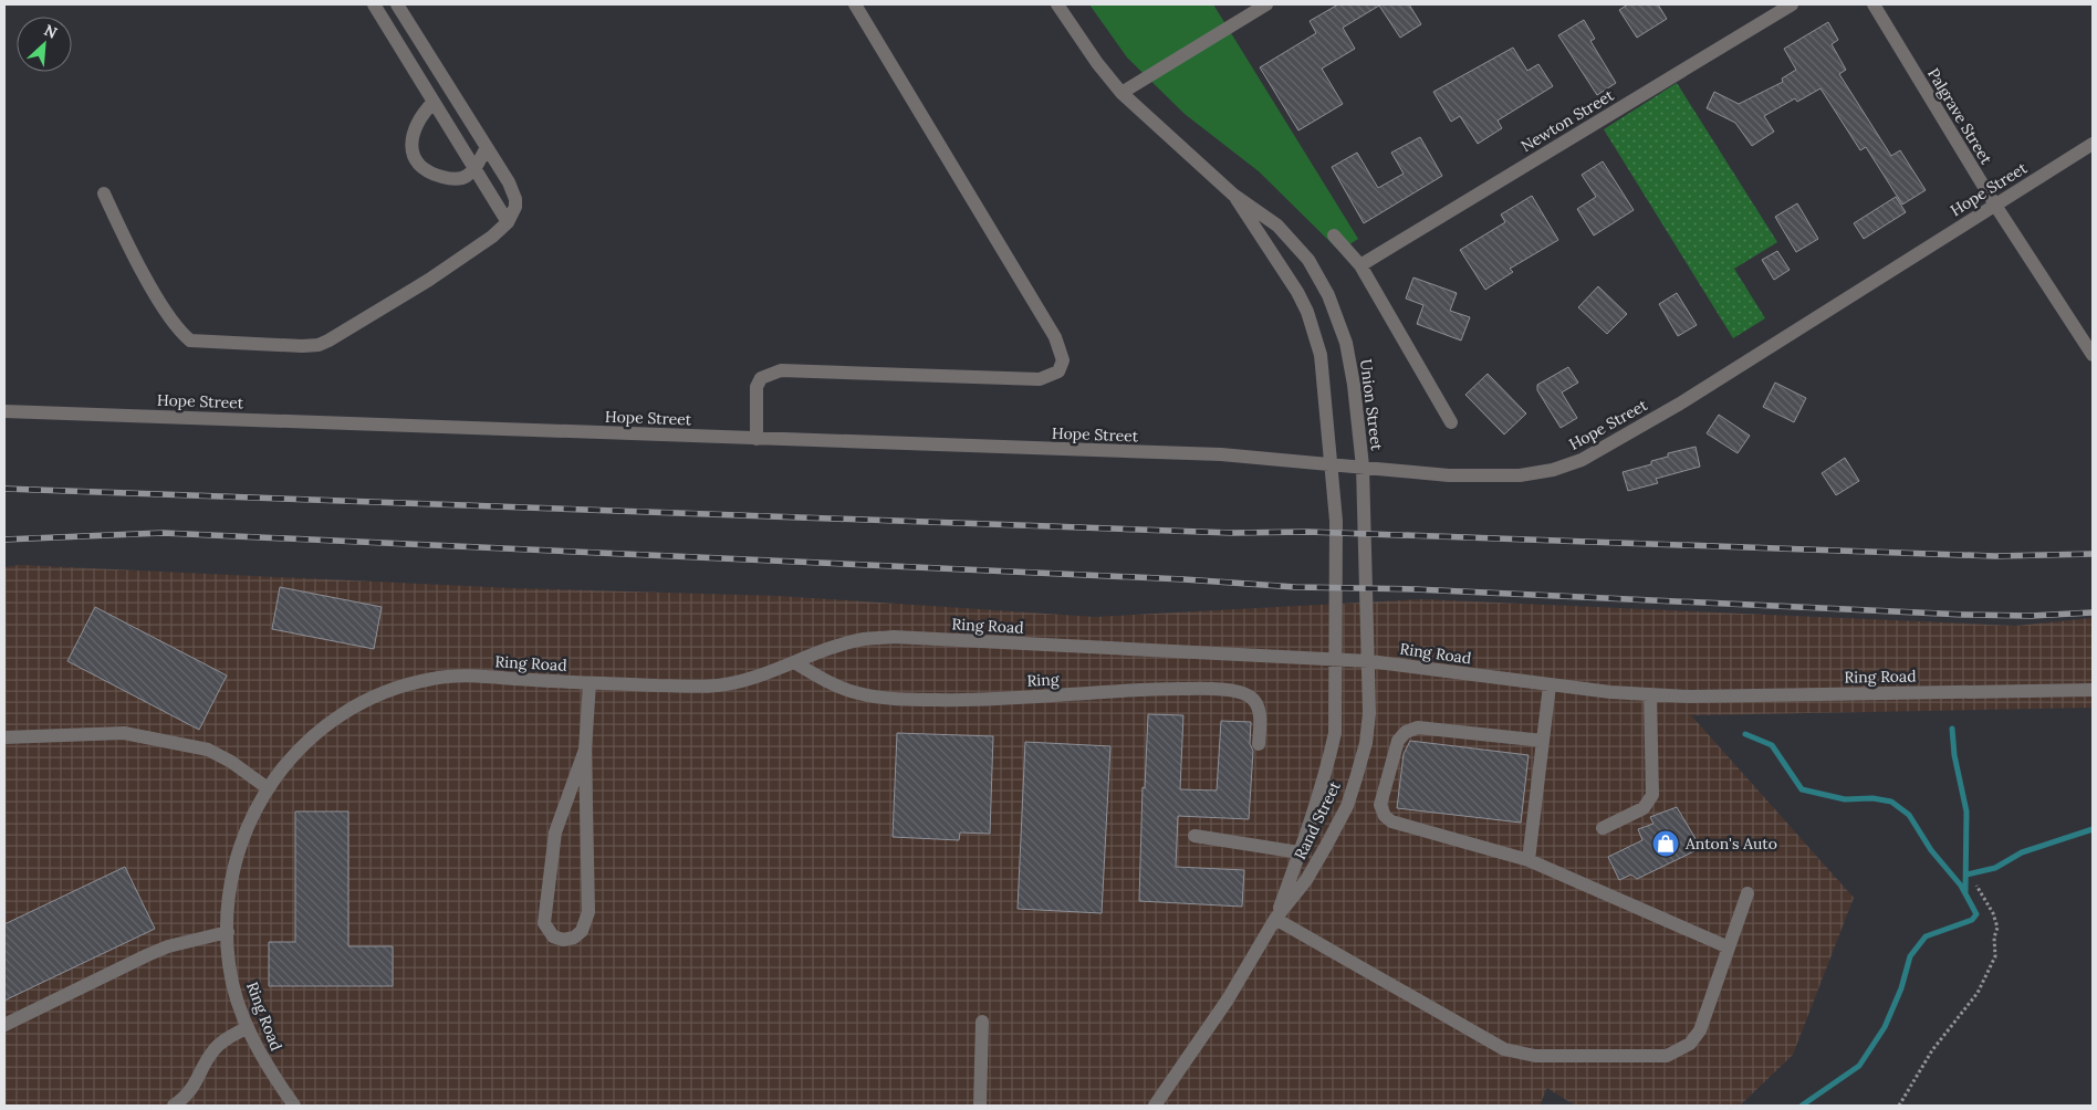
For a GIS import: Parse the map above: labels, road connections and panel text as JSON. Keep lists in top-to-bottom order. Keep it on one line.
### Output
{"streets":{"street":["Palgrave Street","Newton Street","Hope Street","Union Street","Ring Road","Ring","Rand Street"]},"crossings":[["Palgrave Street","Hope Street"],["Hope Street","Union Street"],["Union Street","Ring Road"],["Union Street","Rand Street"],["Ring Road","Ring"],["Ring Road","Rand Street"]],"places":{"shop":["Anton's Auto"]},"north":"top right"}
